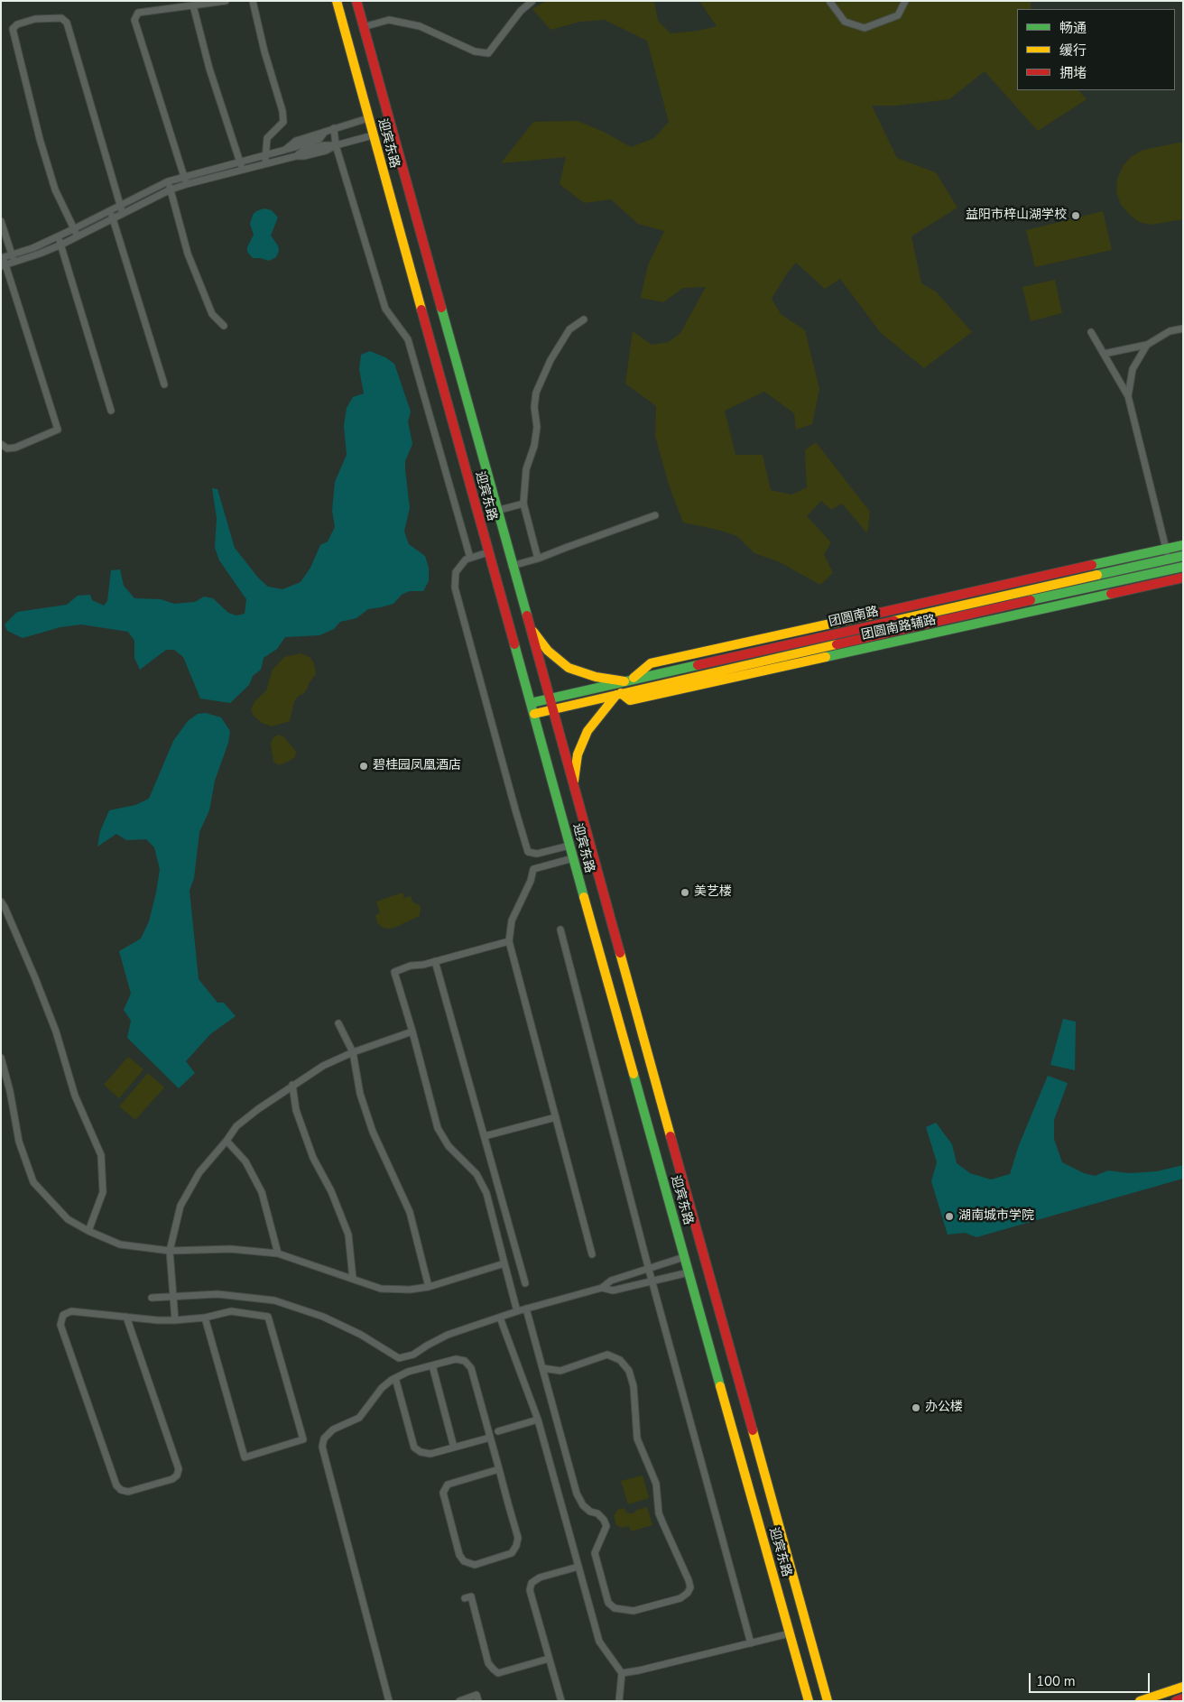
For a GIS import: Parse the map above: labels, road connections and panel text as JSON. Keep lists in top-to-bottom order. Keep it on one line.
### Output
{"streets":{"main road":["迎宾东路","团圆南路","团圆南路辅路"]},"crossings":[["迎宾东路","团圆南路"],["团圆南路","团圆南路辅路"]],"places":["益阳市梓山湖学校","碧桂园凤凰酒店","美艺楼","湖南城市学院","办公楼"],"legend":["畅通","缓行","拥堵"],"scale_bar":"100 m"}
